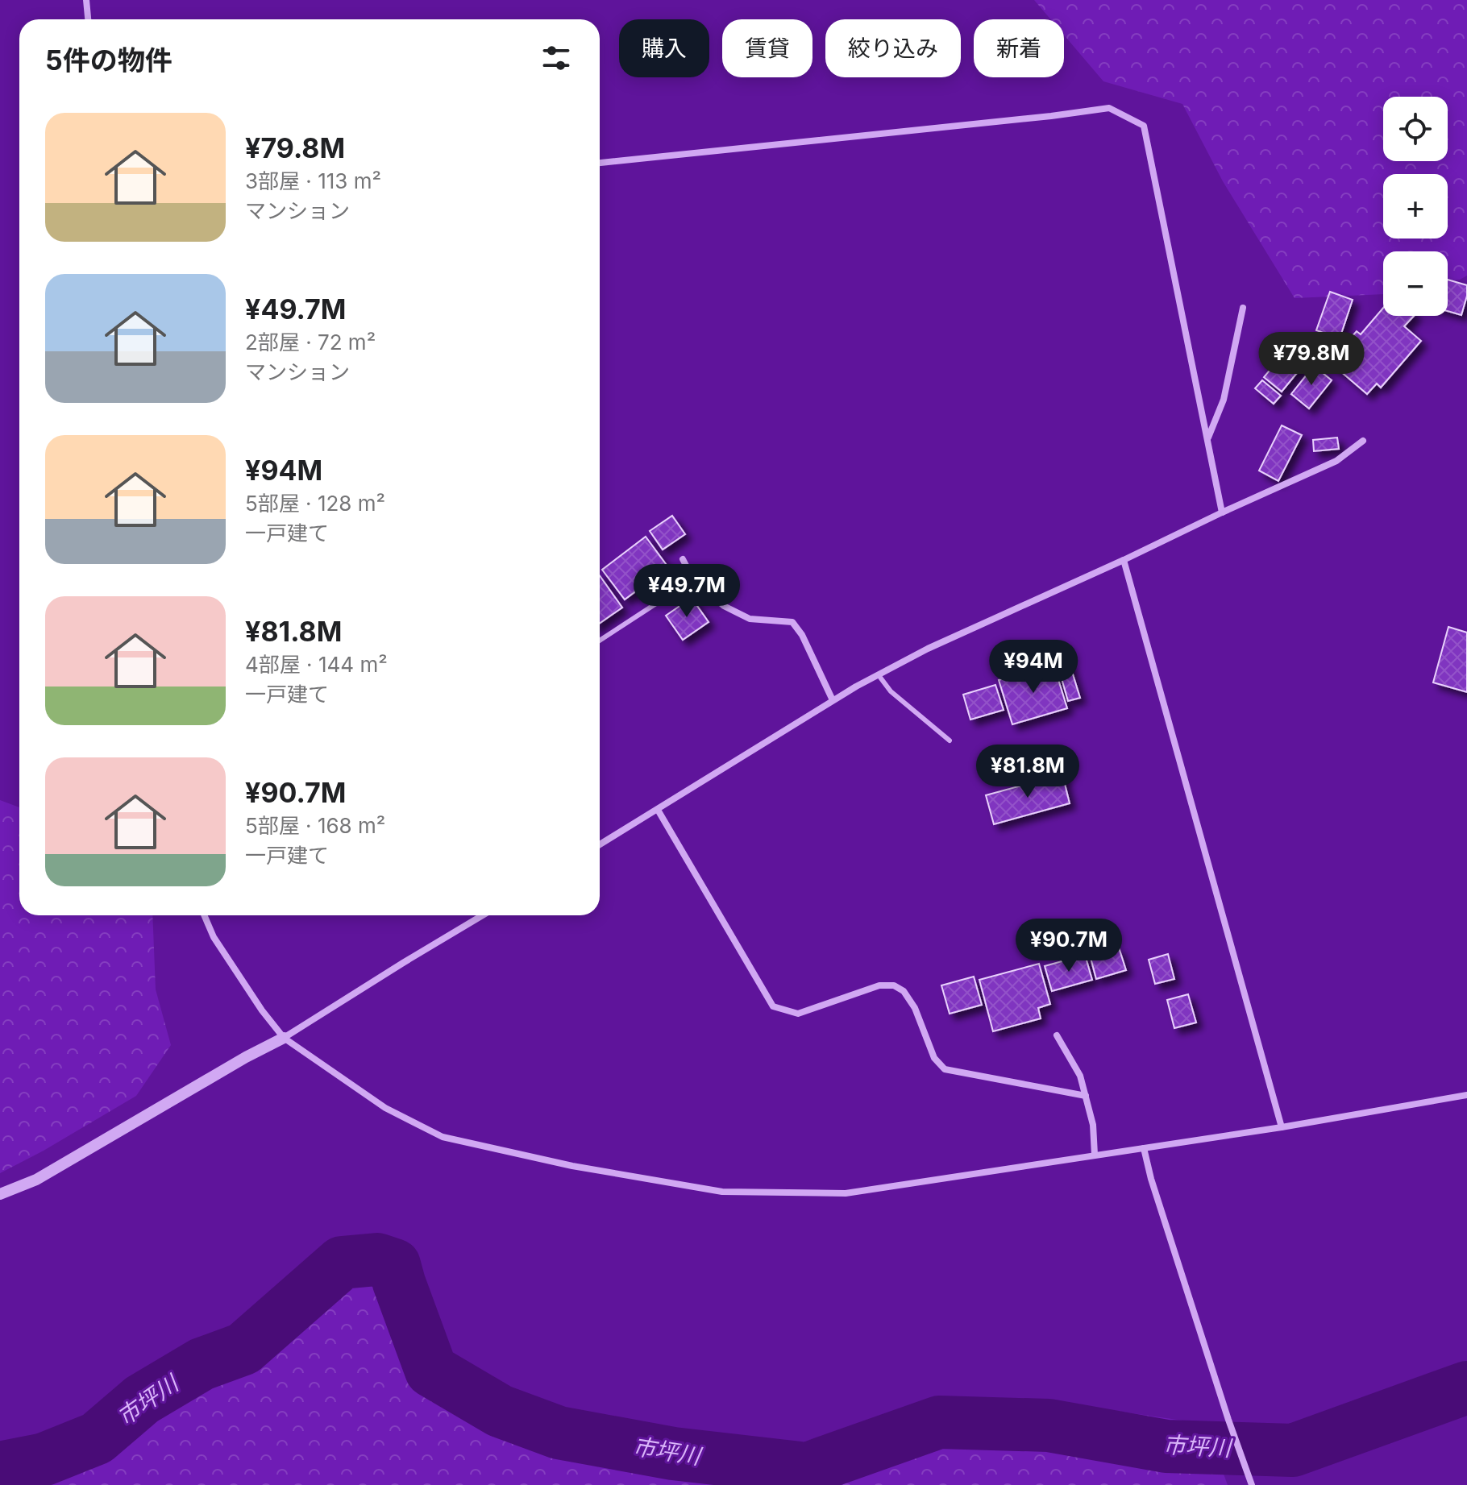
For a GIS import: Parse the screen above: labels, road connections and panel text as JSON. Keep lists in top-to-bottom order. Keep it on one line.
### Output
{"water":["市坪川"],"page":{"chip":["購入","賃貸","絞り込み","新着"],"heading":"5件の物件","map_buttons":["+","−"],"list":[{"name":"¥79.8M","note":"3部屋 · 113 m² · マンション"},{"name":"¥49.7M","note":"2部屋 · 72 m² · マンション"},{"name":"¥94M","note":"5部屋 · 128 m² · 一戸建て"},{"name":"¥81.8M","note":"4部屋 · 144 m² · 一戸建て"},{"name":"¥90.7M","note":"5部屋 · 168 m² · 一戸建て"}],"price":["¥79.8M","¥49.7M","¥94M","¥81.8M","¥90.7M"]}}
